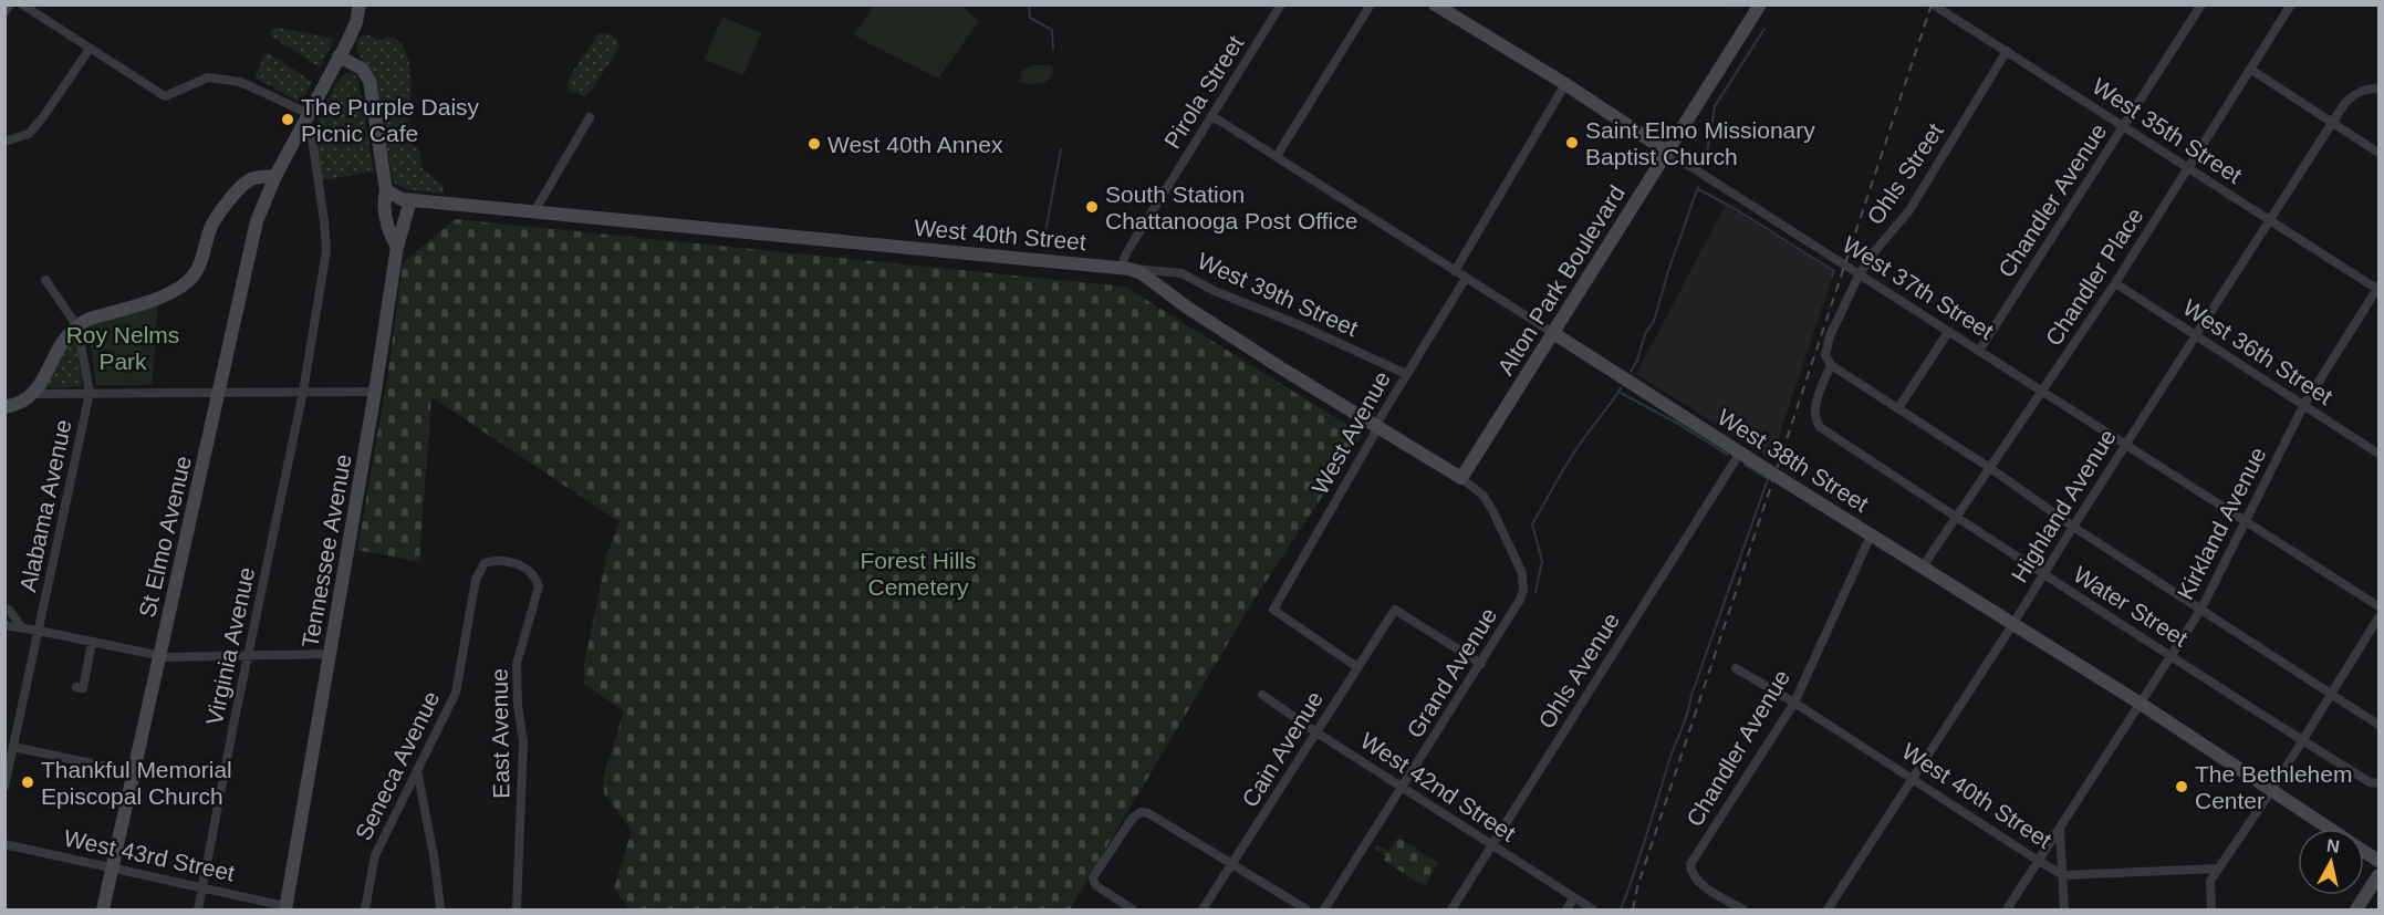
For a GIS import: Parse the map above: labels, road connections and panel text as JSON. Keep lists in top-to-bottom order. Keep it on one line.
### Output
{"streets":{"main road":["West 40th Street","Alton Park Boulevard","West 37th Street","West 38th Street","St Elmo Avenue","Tennessee Avenue"],"street":["Pirola Street","West 35th Street","Ohls Street","Chandler Avenue","Chandler Place","West 39th Street","West 36th Street","West Avenue","Alabama Avenue","Highland Avenue","Kirkland Avenue","Water Street","Virginia Avenue","Ohls Avenue","Grand Avenue","East Avenue","Cain Avenue","Seneca Avenue","West 42nd Street","West 43rd Street"]},"crossings":[["Pirola Street","West 40th Street"],["Pirola Street","West 39th Street"],["Pirola Street","West 38th Street"],["West 35th Street","Ohls Street"],["West 35th Street","Chandler Avenue"],["West 35th Street","Chandler Place"],["West 35th Street","Highland Avenue"],["West 35th Street","Kirkland Avenue"],["Ohls Street","West 37th Street"],["Ohls Street","Water Street"],["Chandler Avenue","West 40th Street"],["Chandler Avenue","West 37th Street"],["Chandler Avenue","West 38th Street"],["West 40th Street","Alton Park Boulevard"],["West 40th Street","West 39th Street"],["West 40th Street","West Avenue"],["West 40th Street","Highland Avenue"],["West 40th Street","Kirkland Avenue"],["West 40th Street","Tennessee Avenue"],["West 40th Street","Grand Avenue"],["Chandler Place","West 37th Street"],["Chandler Place","West 36th Street"],["Chandler Place","West 38th Street"],["Chandler Place","Water Street"],["Alton Park Boulevard","West 37th Street"],["Alton Park Boulevard","West 38th Street"],["West 37th Street","Highland Avenue"],["West 37th Street","Kirkland Avenue"],["West 39th Street","West Avenue"],["West 36th Street","Highland Avenue"],["West 36th Street","Kirkland Avenue"],["West Avenue","West 38th Street"],["West Avenue","Cain Avenue"],["West 38th Street","Highland Avenue"],["West 38th Street","Kirkland Avenue"],["West 38th Street","Ohls Avenue"],["Highland Avenue","Water Street"],["Kirkland Avenue","Water Street"],["St Elmo Avenue","Virginia Avenue"],["St Elmo Avenue","West 43rd Street"],["Tennessee Avenue","West 43rd Street"],["Virginia Avenue","West 43rd Street"],["Ohls Avenue","West 42nd Street"],["Grand Avenue","Cain Avenue"],["Grand Avenue","West 42nd Street"],["East Avenue","Seneca Avenue"],["Cain Avenue","West 42nd Street"]],"parks":["Roy Nelms Park","Forest Hills Cemetery"],"places":["The Purple Daisy Picnic Cafe","Saint Elmo Missionary Baptist Church","West 40th Annex","South Station Chattanooga Post Office","Thankful Memorial Episcopal Church","The Bethlehem Center"],"north":"top"}
